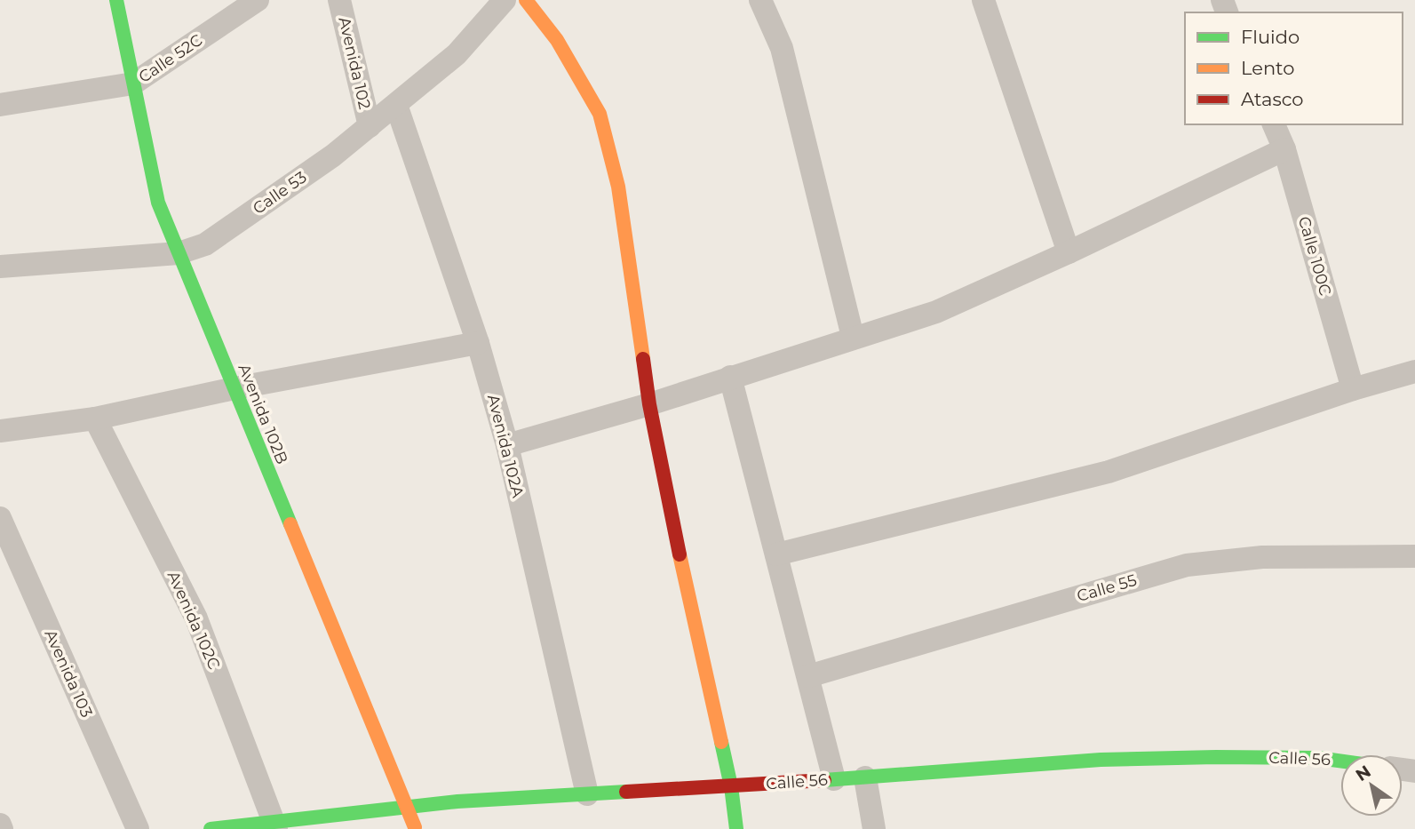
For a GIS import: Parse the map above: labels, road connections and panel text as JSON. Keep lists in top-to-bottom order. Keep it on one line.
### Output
{"streets":{"street":["Calle 52C","Avenida 102","Calle 53","Calle 100C","Avenida 102B","Avenida 102A","Calle 55","Avenida 102C","Avenida 103","Calle 56"]},"crossings":[["Calle 52C","Avenida 102B"],["Avenida 102","Calle 53"],["Calle 53","Avenida 102B"],["Calle 53","Avenida 102A"],["Avenida 102B","Calle 56"],["Avenida 102A","Calle 56"],["Avenida 102C","Calle 56"]],"legend":["Fluido","Lento","Atasco"],"north":"top left"}
